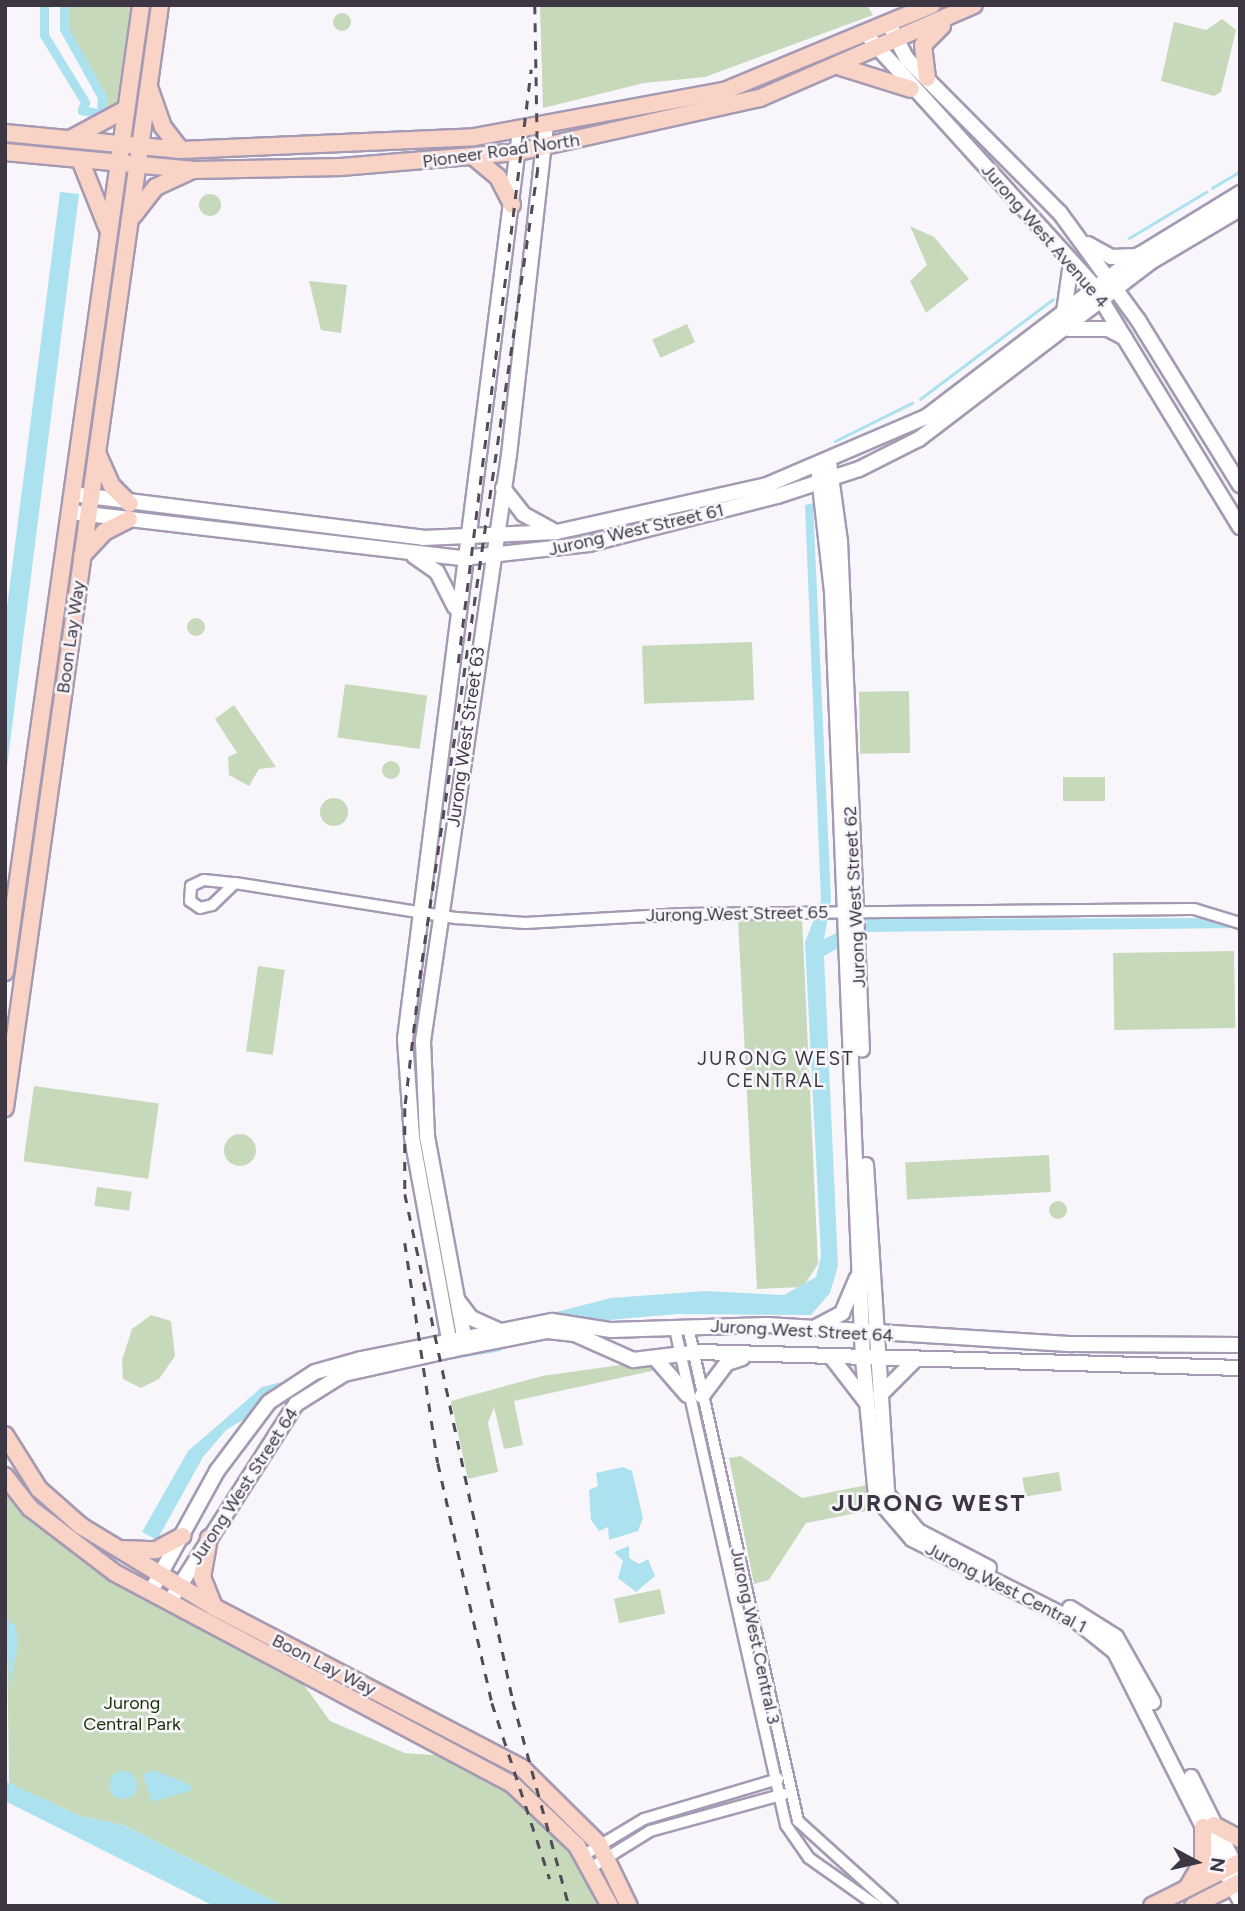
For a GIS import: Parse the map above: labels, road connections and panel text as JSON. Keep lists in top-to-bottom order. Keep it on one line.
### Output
{"streets":{"main road":["Pioneer Road North","Boon Lay Way"],"street":["Jurong West Avenue 4","Jurong West Street 61","Jurong West Street 63","Jurong West Street 62","Jurong West Street 65","Jurong West Street 64","Jurong West Central 1","Jurong West Central 3"]},"crossings":[["Pioneer Road North","Jurong West Avenue 4"],["Pioneer Road North","Boon Lay Way"],["Pioneer Road North","Jurong West Street 63"],["Jurong West Avenue 4","Jurong West Street 61"],["Jurong West Street 61","Boon Lay Way"],["Jurong West Street 61","Jurong West Street 63"],["Jurong West Street 61","Jurong West Street 62"],["Boon Lay Way","Jurong West Street 64"],["Jurong West Street 63","Jurong West Street 65"],["Jurong West Street 63","Jurong West Street 64"],["Jurong West Street 62","Jurong West Street 65"],["Jurong West Street 62","Jurong West Street 64"],["Jurong West Street 62","Jurong West Central 1"],["Jurong West Street 64","Jurong West Central 1"],["Jurong West Street 64","Jurong West Central 3"]],"districts":["JURONG WEST CENTRAL","JURONG WEST"],"parks":["Jurong Central Park"],"north":"right"}
